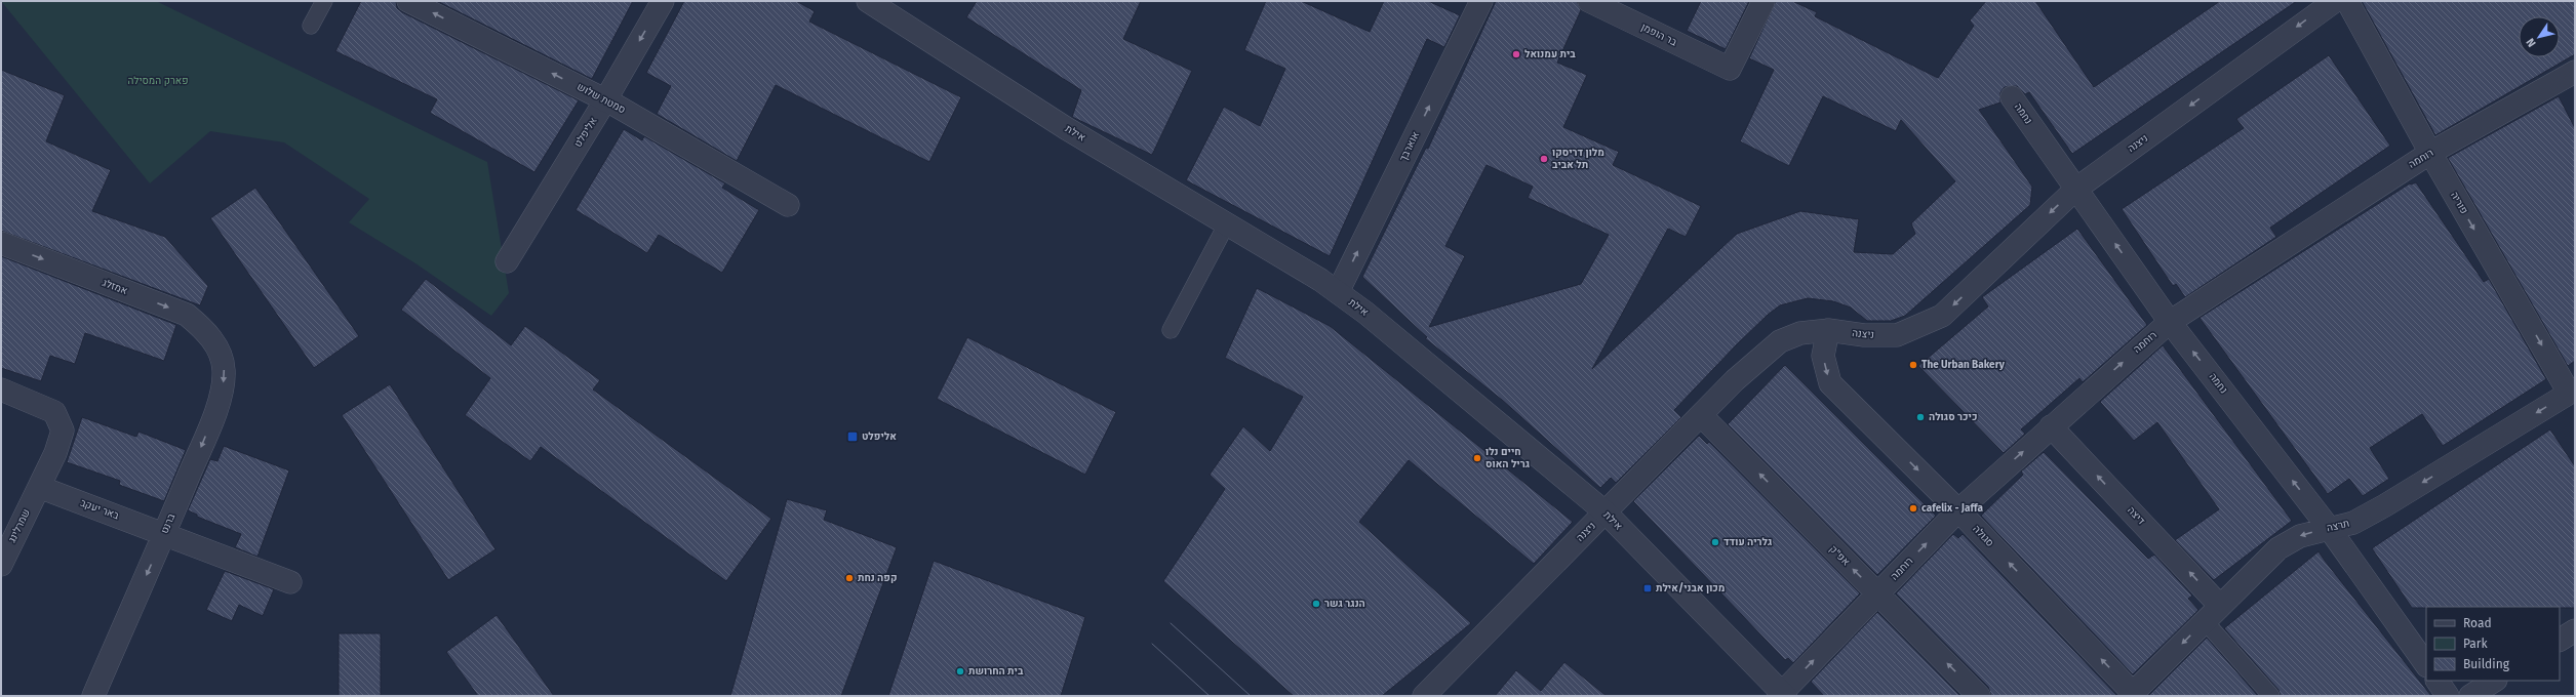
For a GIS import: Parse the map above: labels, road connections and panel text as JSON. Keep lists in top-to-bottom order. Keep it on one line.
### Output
{"streets":{"street":["בר הופמן","סמטת שלוש","נחמה","אליפלט","אילת","ניצנה","אוארבך","רוחמה","פוריה","אמזלג","באר יעקב","דיצה","ברנט","שמרלינג","תרצה","סגולה","אפ\"ק"]},"crossings":[["סמטת שלוש","אליפלט"],["נחמה","ניצנה"],["נחמה","רוחמה"],["נחמה","תרצה"],["אילת","ניצנה"],["אילת","אוארבך"],["אילת","רוחמה"],["ניצנה","סגולה"],["ניצנה","אפ\"ק"],["רוחמה","פוריה"],["רוחמה","דיצה"],["רוחמה","סגולה"],["רוחמה","אפ\"ק"],["פוריה","תרצה"],["אמזלג","ברנט"],["באר יעקב","ברנט"],["באר יעקב","שמרלינג"],["דיצה","תרצה"],["תרצה","סגולה"]],"one_way":["סמטת שלוש","נחמה","אליפלט","ניצנה","אוארבך","רוחמה","פוריה","אמזלג","דיצה","ברנט","תרצה","אפ\"ק"],"parks":["פארק המסילה"],"places":{"other":["בית עמנואל","מלון דריסקו תל אביב","The Urban Bakery","כיכר סגולה","חיים נלו גריל האוס","cafelix - Jaffa","גלריה עודד","קפה נחת","הנגר גשר","בית החרושת"],"transit":["אליפלט","מכון אבני/אילת"]},"legend":["Road","Park","Building"],"north":"bottom left"}
